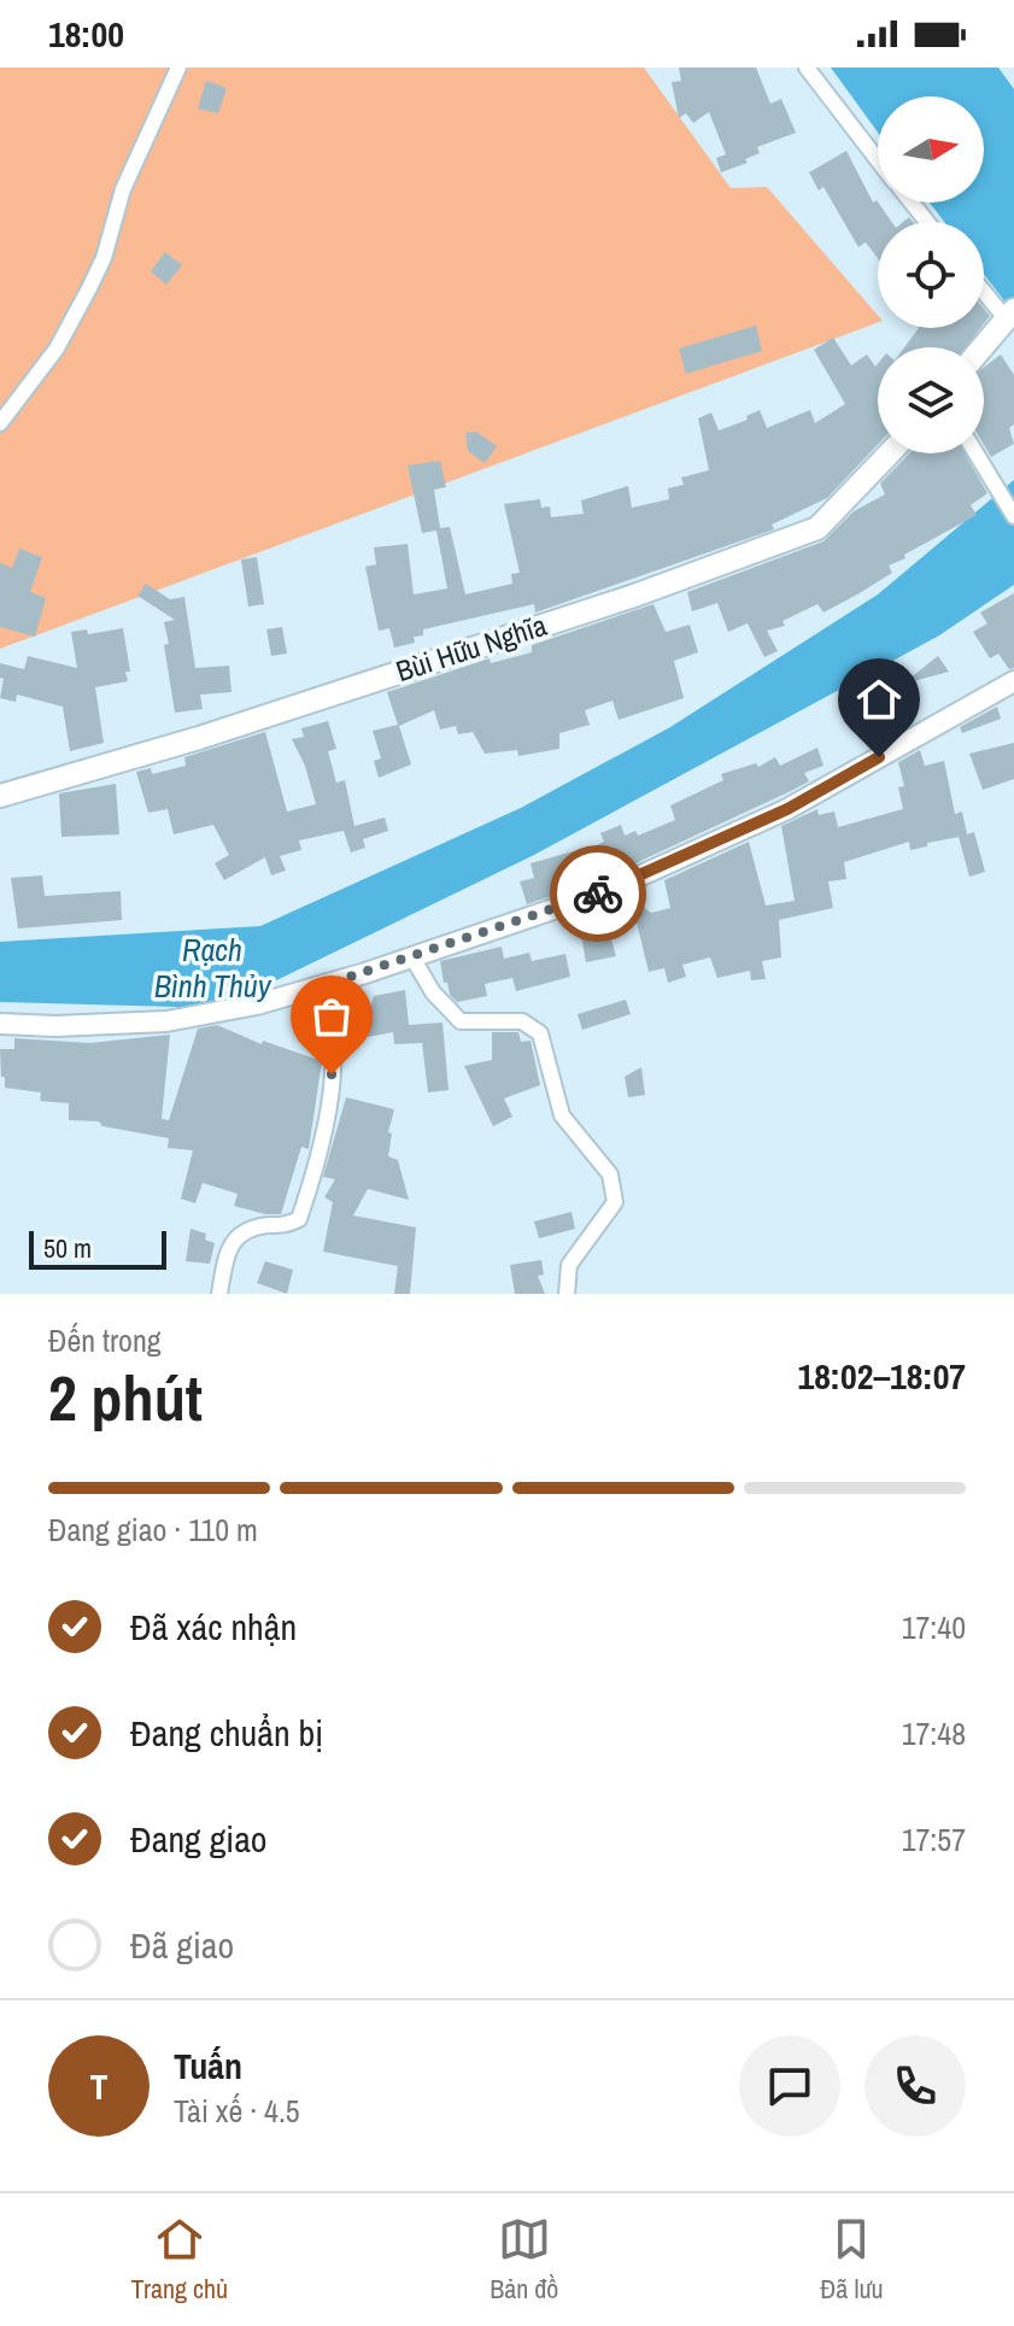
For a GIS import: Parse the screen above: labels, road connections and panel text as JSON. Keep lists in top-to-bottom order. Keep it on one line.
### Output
{"streets":{"main road":["Bùi Hữu Nghĩa"]},"water":["Rạch Bình Thủy"],"scale_bar":"50 m","north":"right","page":{"status":"18:00","scale":"50 m","heading":["2 phút","Đến trong","18:02–18:07"],"panel":["Tuấn","Tài xế · 4.5"],"bar":"Đang giao · 110 m","list":[["Đã xác nhận","17:40"],["Đang chuẩn bị","17:48"],["Đang giao","17:57"],"Đã giao"],"round":"T","tabs":["Trang chủ","Bản đồ","Đã lưu"]}}
